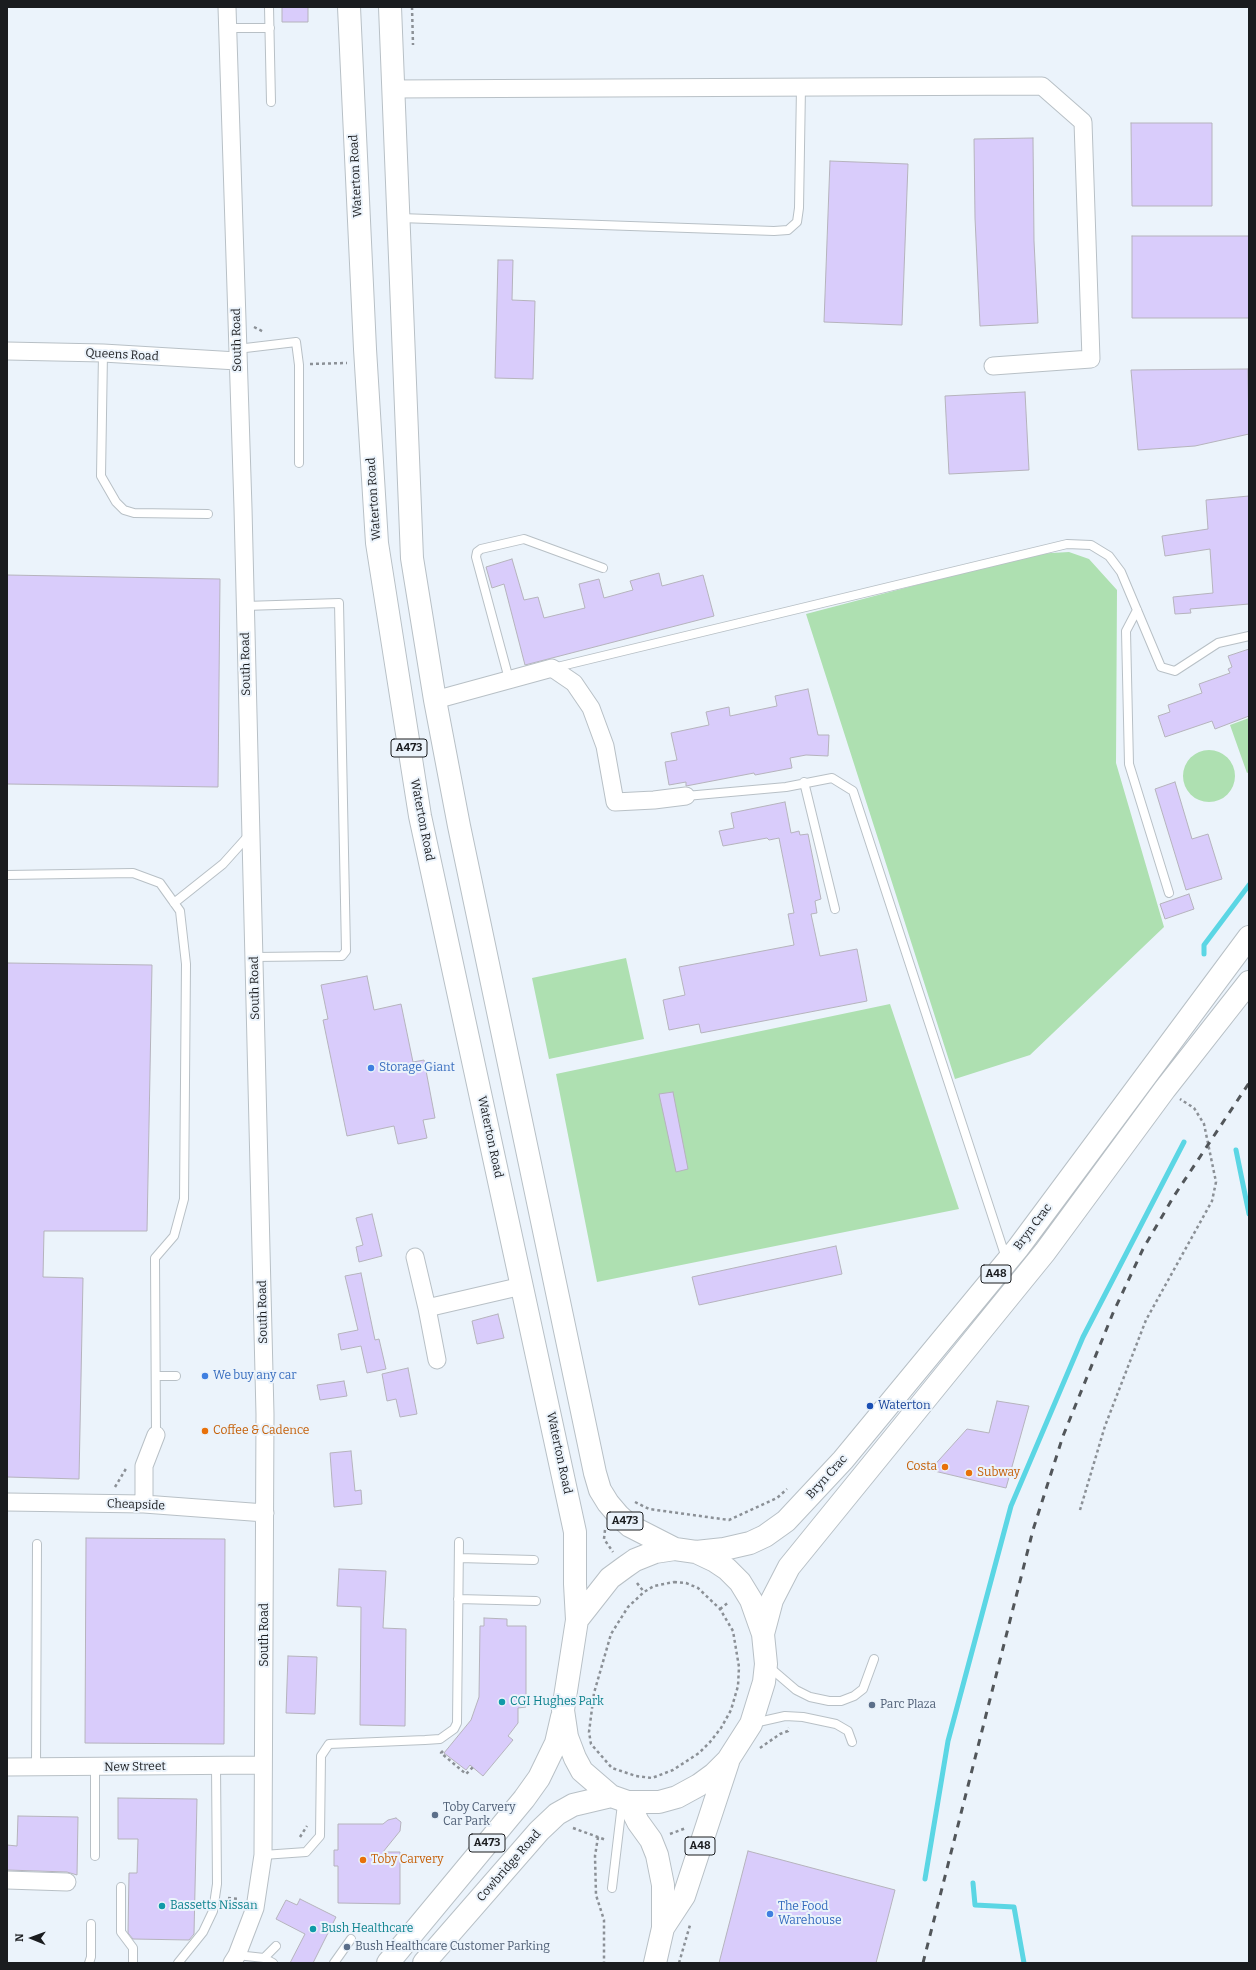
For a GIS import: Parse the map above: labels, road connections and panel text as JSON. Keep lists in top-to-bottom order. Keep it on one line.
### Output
{"streets":{"main road":["Waterton Road","A473","Bryn Crac","A48","Cowbridge Road"],"street":["South Road","Queens Road","Cheapside","New Street"]},"crossings":[["Waterton Road","A48"],["South Road","Queens Road"],["South Road","Cheapside"],["South Road","New Street"],["A473","A48"],["Bryn Crac","A48"],["A48","Cowbridge Road"]],"places":["Storage Giant","We buy any car","Waterton","Coffee & Cadence","Costa","Subway","CGI Hughes Park","Parc Plaza","Toby Carvery Car Park","Toby Carvery","Bassetts Nissan","The Food Warehouse","Bush Healthcare","Bush Healthcare Customer Parking"],"north":"left"}
